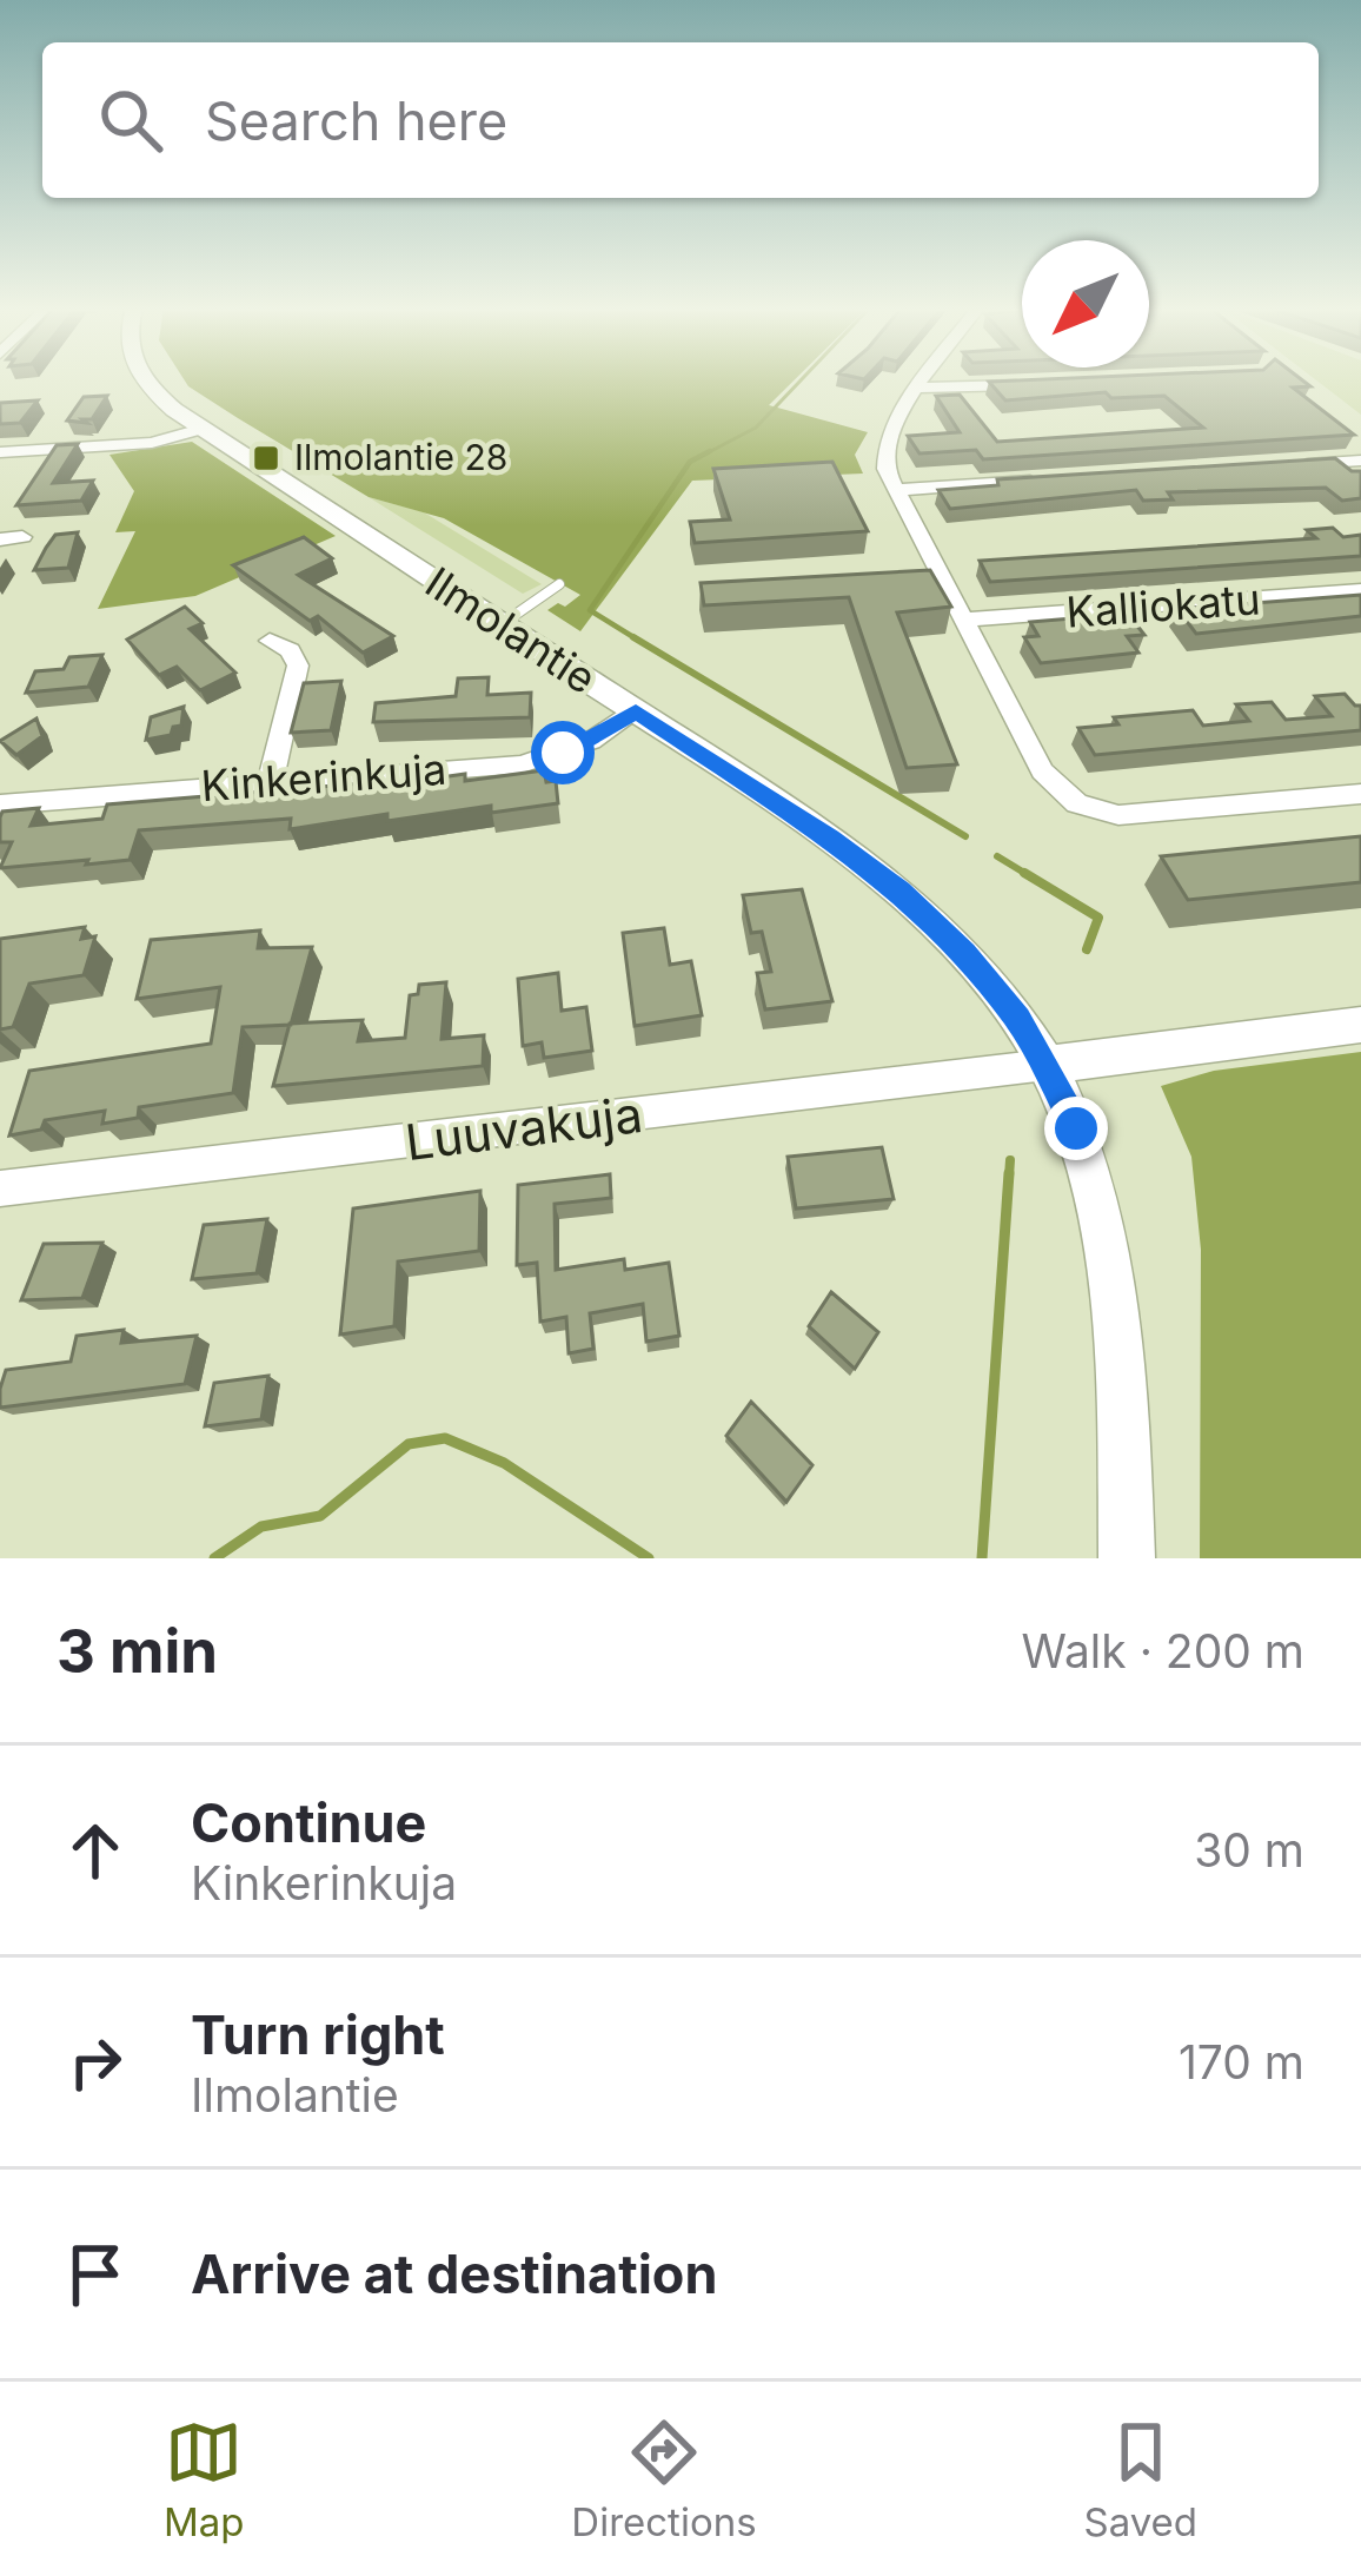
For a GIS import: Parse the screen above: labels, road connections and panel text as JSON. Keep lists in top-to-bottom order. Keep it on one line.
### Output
{"streets":{"street":["Kalliokatu","Ilmolantie","Kinkerinkuja","Luuvakuja"]},"crossings":[["Ilmolantie","Kinkerinkuja"],["Ilmolantie","Luuvakuja"]],"places":{"transit":["Ilmolantie 28"]},"north":"bottom left","page":{"search":"Search here","heading":["3 min","Walk · 200 m"],"list":[["Continue","Kinkerinkuja","30 m"],["Turn right","Ilmolantie","170 m"],"Arrive at destination"],"nav":["Map","Directions","Saved"]}}
